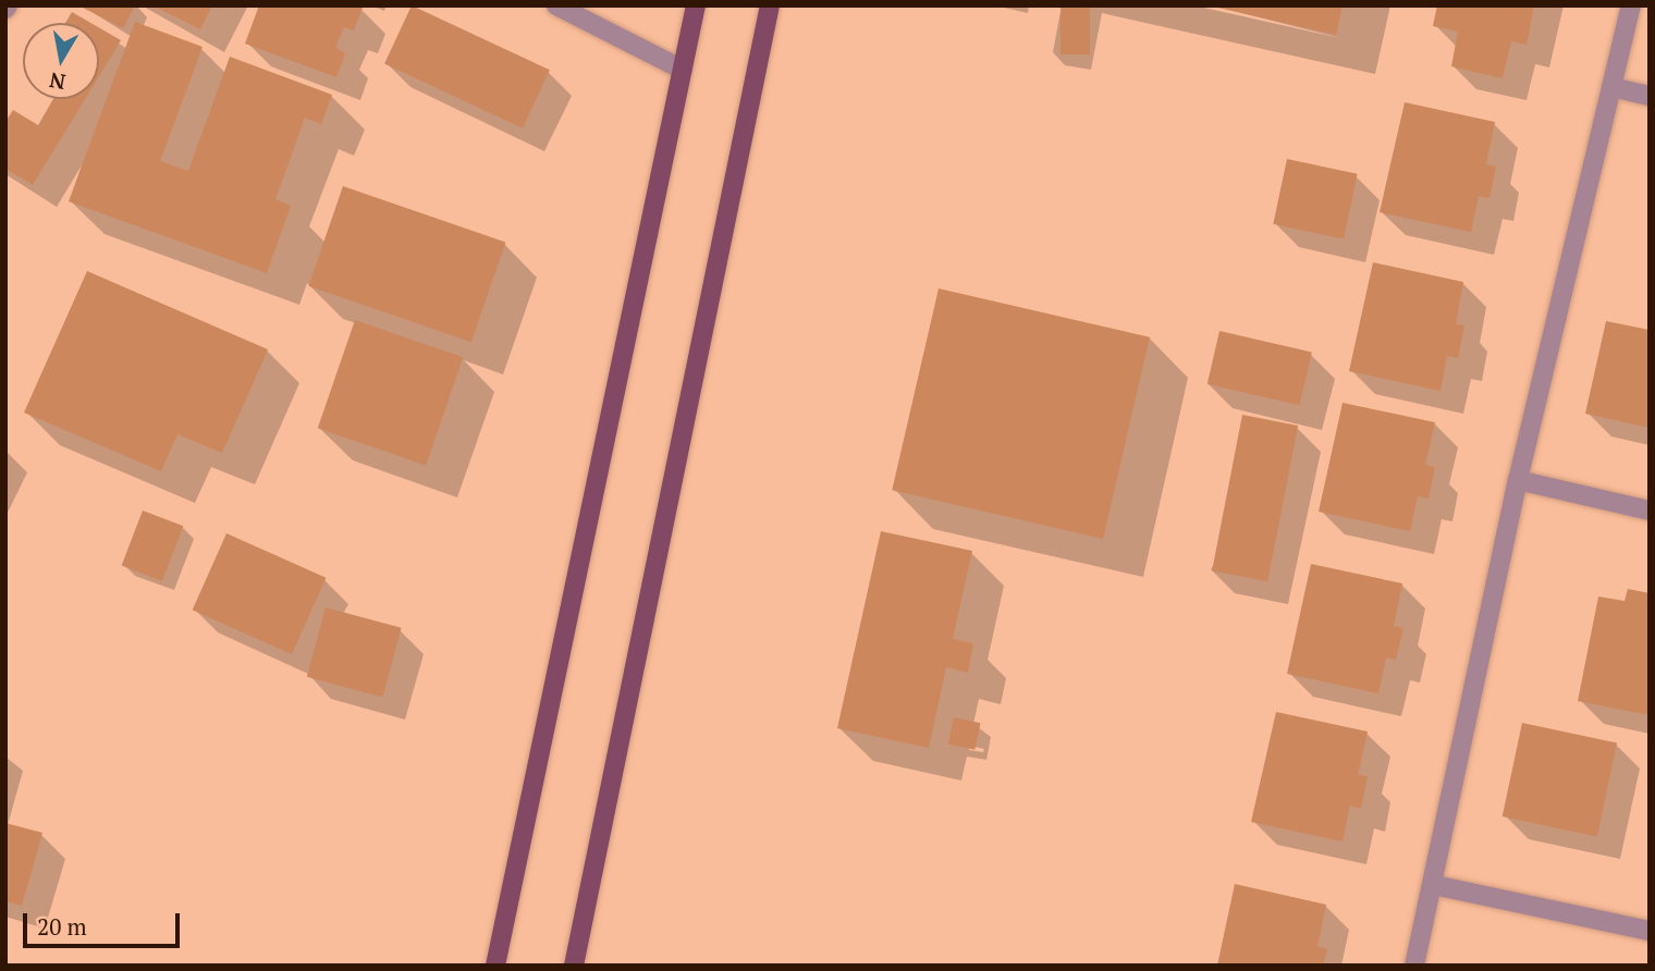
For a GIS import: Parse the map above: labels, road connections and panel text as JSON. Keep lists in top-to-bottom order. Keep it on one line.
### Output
{"scale_bar":"20 m","north":"bottom"}
